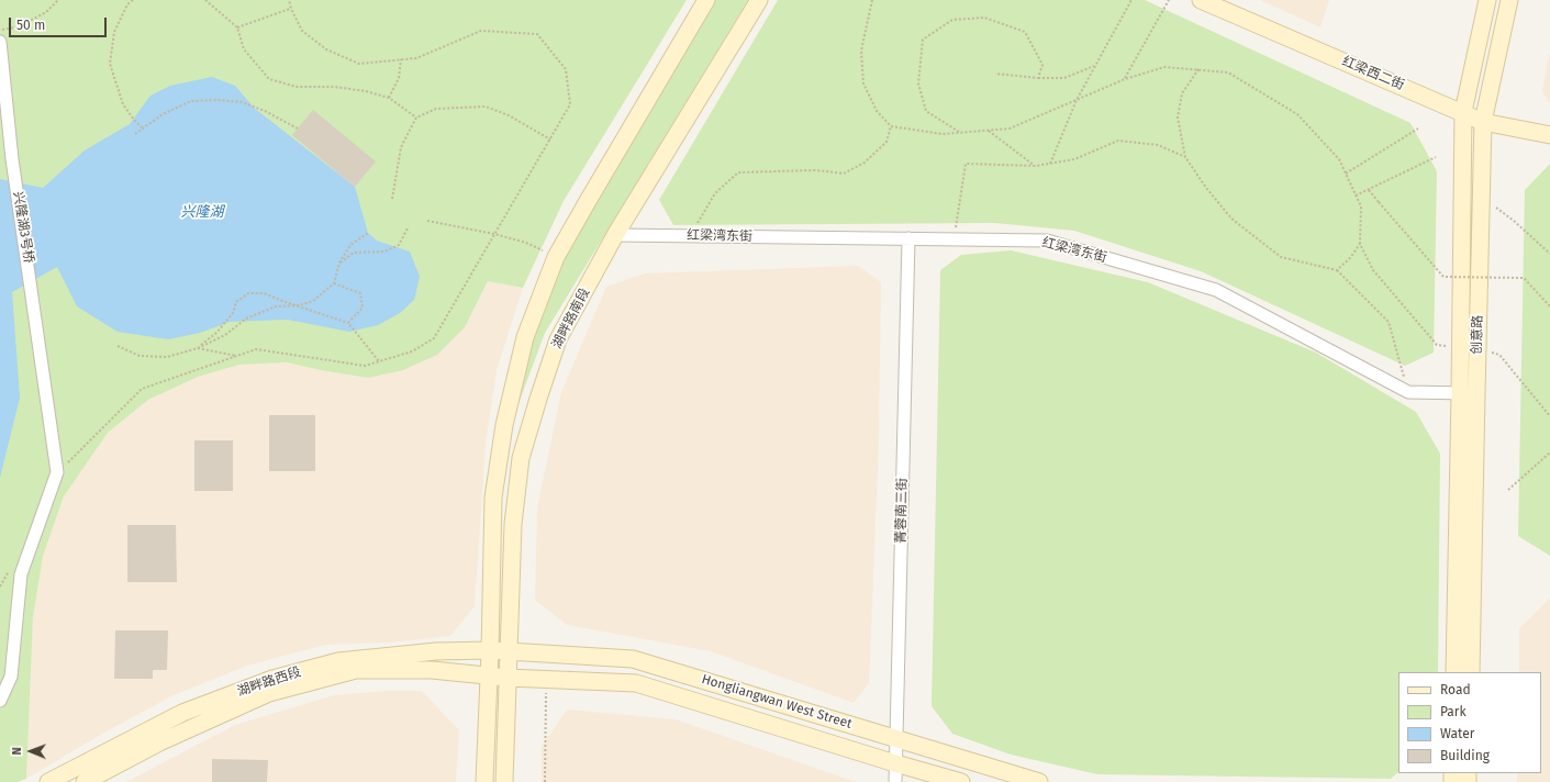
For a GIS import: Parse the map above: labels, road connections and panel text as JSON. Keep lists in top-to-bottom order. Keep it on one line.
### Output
{"streets":{"street":["红梁西二街","兴隆湖3号桥","红梁湾东街","湖畔路南段","创意路","菁蓉南三街","湖畔路西段","Hongliangwan West Street"]},"crossings":[["红梁西二街","创意路"],["红梁湾东街","湖畔路南段"],["红梁湾东街","创意路"],["红梁湾东街","菁蓉南三街"],["湖畔路南段","湖畔路西段"],["湖畔路南段","Hongliangwan West Street"],["菁蓉南三街","Hongliangwan West Street"],["湖畔路西段","Hongliangwan West Street"]],"water":["兴隆湖"],"legend":["Road","Park","Water","Building"],"scale_bar":"50 m","north":"left"}
